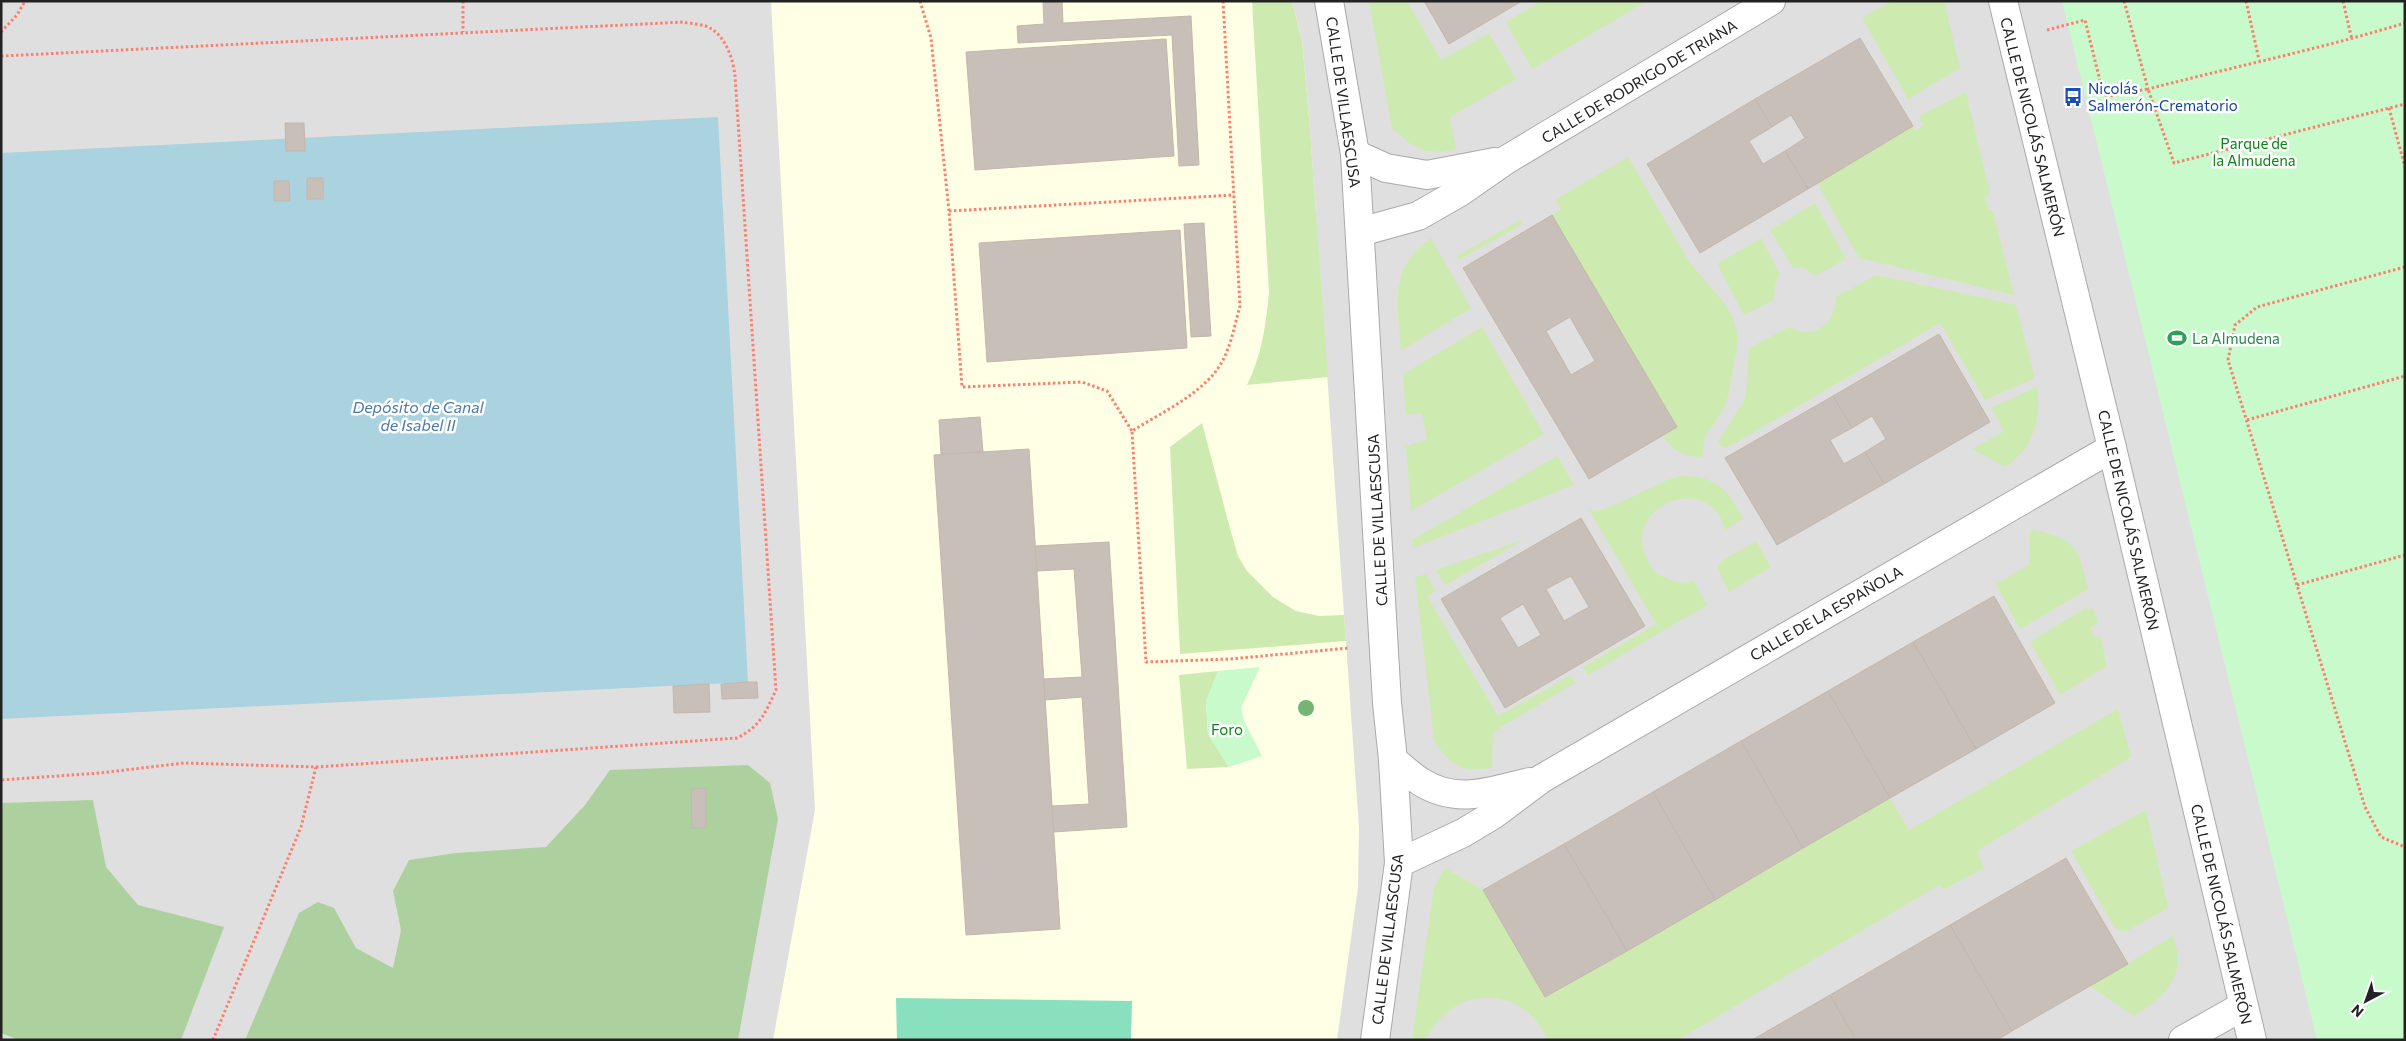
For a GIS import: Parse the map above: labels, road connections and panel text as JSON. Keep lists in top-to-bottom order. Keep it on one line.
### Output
{"streets":{"street":["CALLE DE RODRIGO DE TRIANA","CALLE DE VILLAESCUSA","CALLE DE NICOLÁS SALMERÓN","CALLE DE LA ESPAÑOLA"]},"crossings":[["CALLE DE RODRIGO DE TRIANA","CALLE DE VILLAESCUSA"],["CALLE DE VILLAESCUSA","CALLE DE LA ESPAÑOLA"],["CALLE DE NICOLÁS SALMERÓN","CALLE DE LA ESPAÑOLA"]],"water":["Depósito de Canal de Isabel II"],"parks":["Parque de la Almudena","Foro"],"places":{"bus stop":["Nicolás Salmerón-Crematorio"],"sports":["La Almudena"]},"north":"bottom left"}
